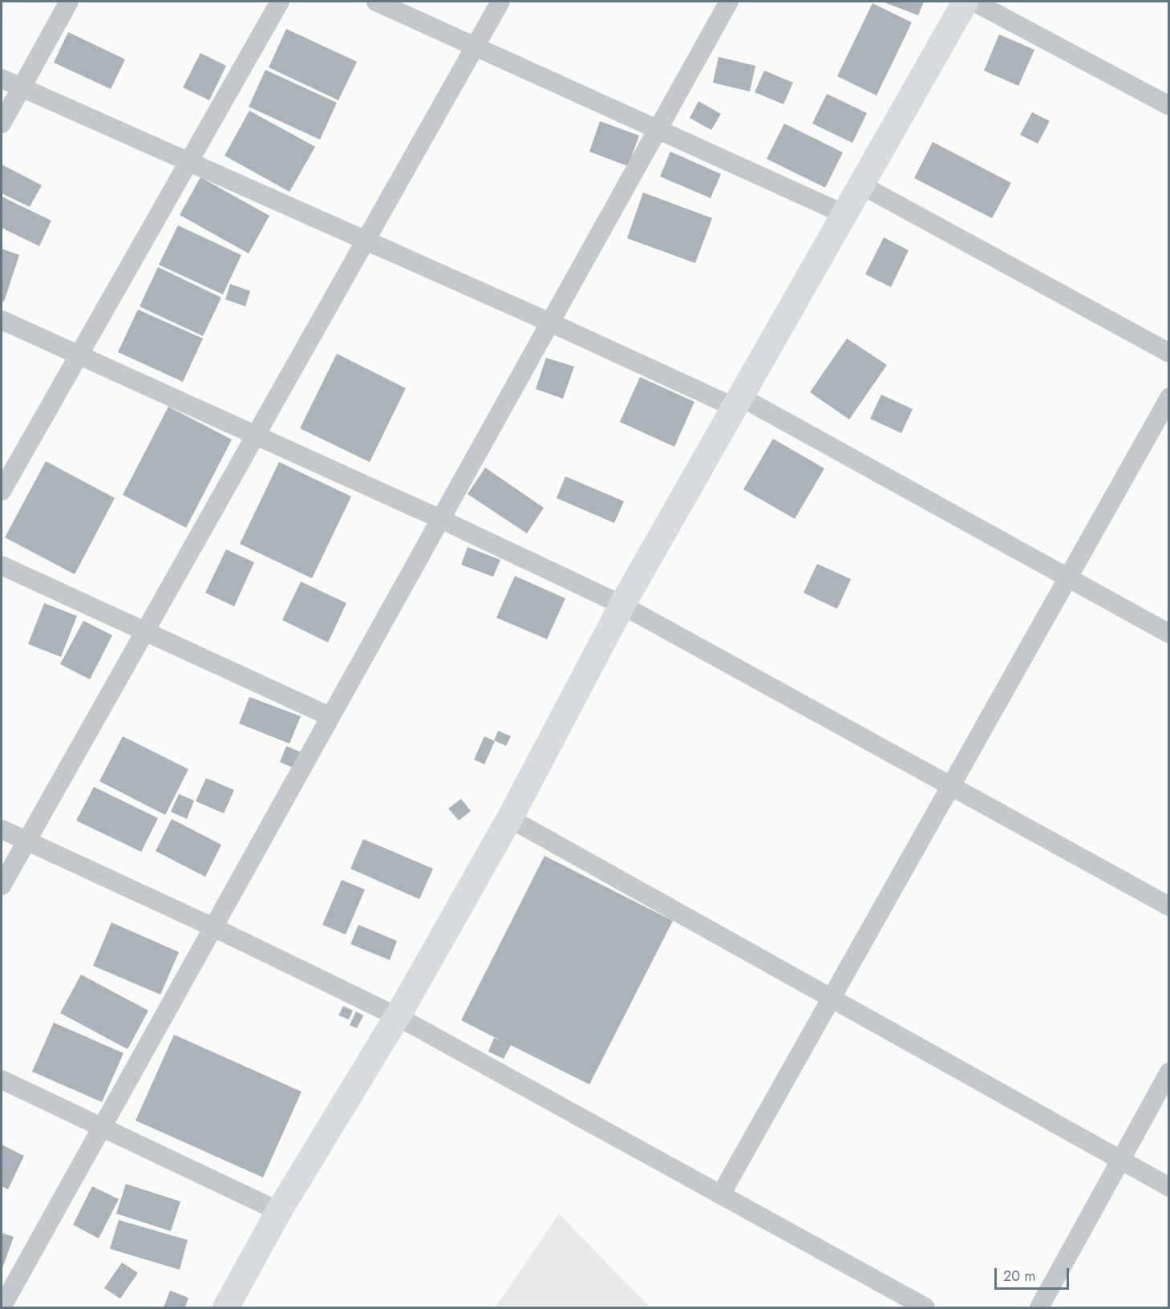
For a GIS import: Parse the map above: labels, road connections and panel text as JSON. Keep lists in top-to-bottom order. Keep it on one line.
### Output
{"scale_bar":"20 m"}
